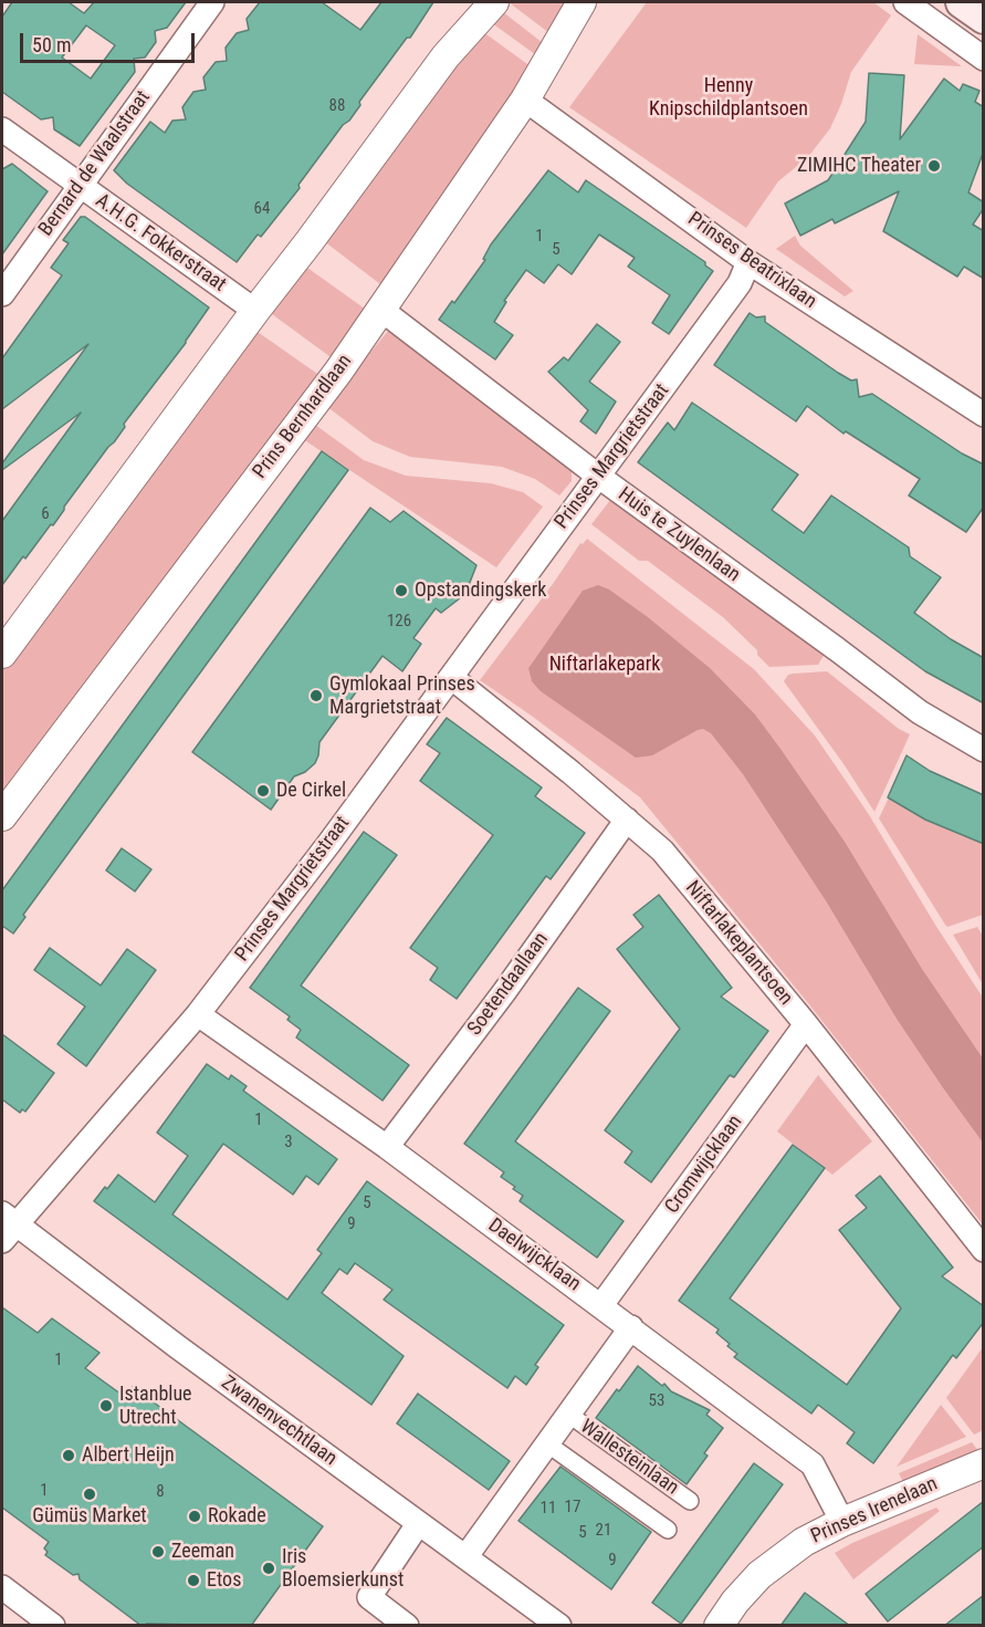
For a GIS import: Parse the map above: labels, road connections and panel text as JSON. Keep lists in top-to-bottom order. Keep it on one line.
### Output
{"streets":{"street":["Bernard de Waalstraat","A.H.G. Fokkerstraat","Prinses Beatrixlaan","Prins Bernhardlaan","Prinses Margrietstraat","Huis te Zuylenlaan","Niftarlakeplantsoen","Soetendaallaan","Cromwijcklaan","Daelwijcklaan","Zwanenvechtlaan","Wallesteinlaan","Prinses Irenelaan"]},"crossings":[["Bernard de Waalstraat","A.H.G. Fokkerstraat"],["Prinses Beatrixlaan","Prins Bernhardlaan"],["Prinses Beatrixlaan","Prinses Margrietstraat"],["Prins Bernhardlaan","Huis te Zuylenlaan"],["Prinses Margrietstraat","Huis te Zuylenlaan"],["Prinses Margrietstraat","Niftarlakeplantsoen"],["Prinses Margrietstraat","Daelwijcklaan"],["Prinses Margrietstraat","Zwanenvechtlaan"],["Niftarlakeplantsoen","Soetendaallaan"],["Niftarlakeplantsoen","Cromwijcklaan"],["Soetendaallaan","Daelwijcklaan"],["Cromwijcklaan","Daelwijcklaan"],["Daelwijcklaan","Wallesteinlaan"],["Daelwijcklaan","Prinses Irenelaan"],["Zwanenvechtlaan","Wallesteinlaan"]],"parks":["Henny Knipschildplantsoen","Niftarlakepark"],"places":["ZIMIHC Theater","Opstandingskerk","Gymlokaal Prinses Margrietstraat","De Cirkel","Istanblue Utrecht","Albert Heijn","Gümüs Market","Rokade","Zeeman","Iris Bloemsierkunst","Etos"],"house_numbers":["88","64","1","5","6","126","1","3","5","9","1","53","1","8","17","11","21","5","9"],"scale_bar":"50 m"}
